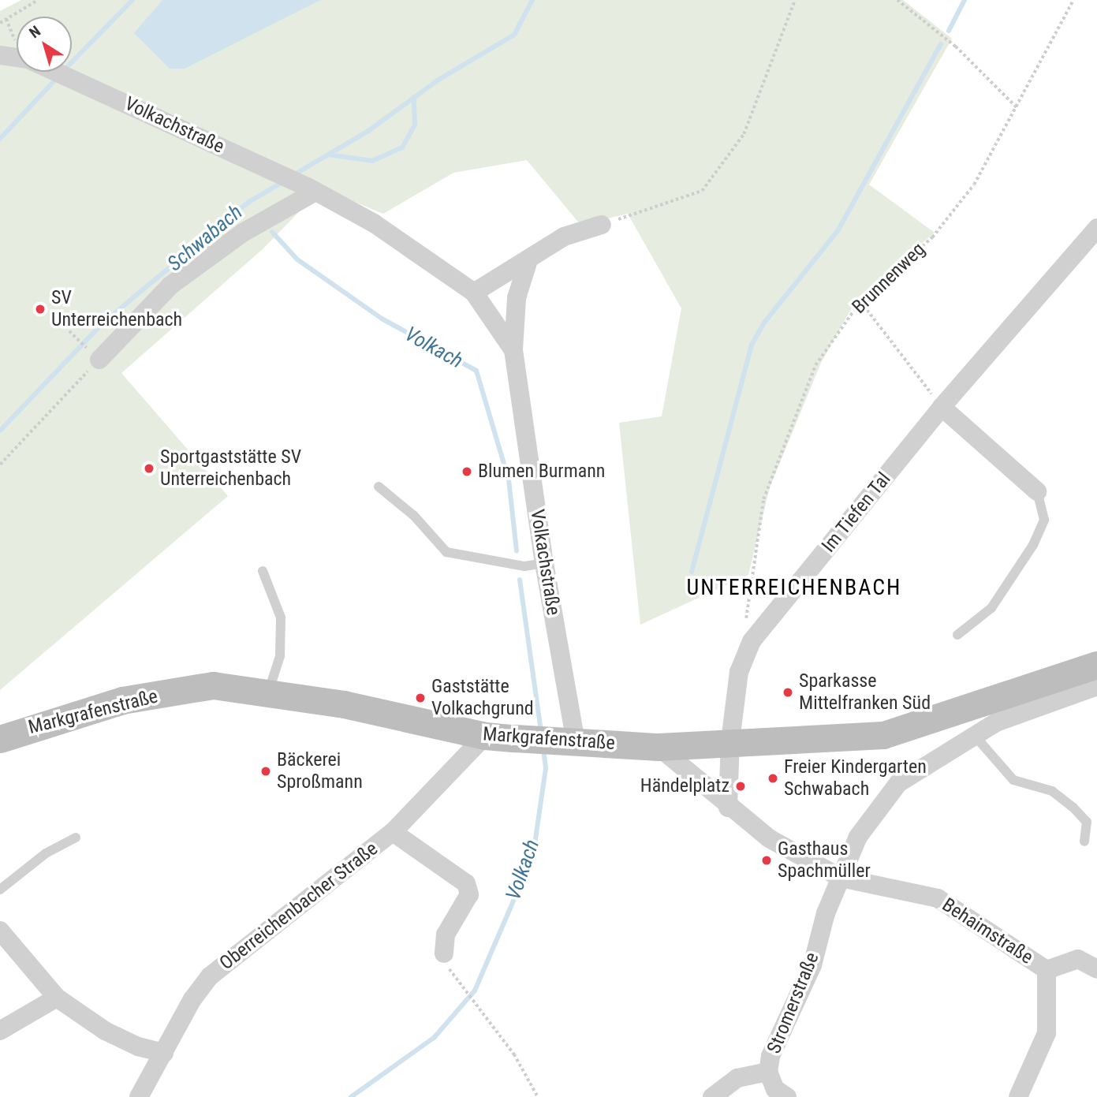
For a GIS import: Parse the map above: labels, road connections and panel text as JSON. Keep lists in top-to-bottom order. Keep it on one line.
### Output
{"streets":{"main road":["Markgrafenstraße"],"street":["Volkachstraße","Im Tiefen Tal","Oberreichenbacher Straße","Behaimstraße","Stromerstraße"],"path":["Brunnenweg"]},"crossings":[["Volkachstraße","Markgrafenstraße"],["Brunnenweg","Im Tiefen Tal"],["Im Tiefen Tal","Markgrafenstraße"],["Markgrafenstraße","Oberreichenbacher Straße"],["Behaimstraße","Stromerstraße"]],"districts":["UNTERREICHENBACH"],"water":["Schwabach","Volkach"],"places":["SV Unterreichenbach","Sportgaststätte SV Unterreichenbach","Blumen Burmann","Sparkasse Mittelfranken Süd","Gaststätte Volkachgrund","Bäckerei Sproßmann","Freier Kindergarten Schwabach","Händelplatz","Gasthaus Spachmüller"],"north":"top left"}
